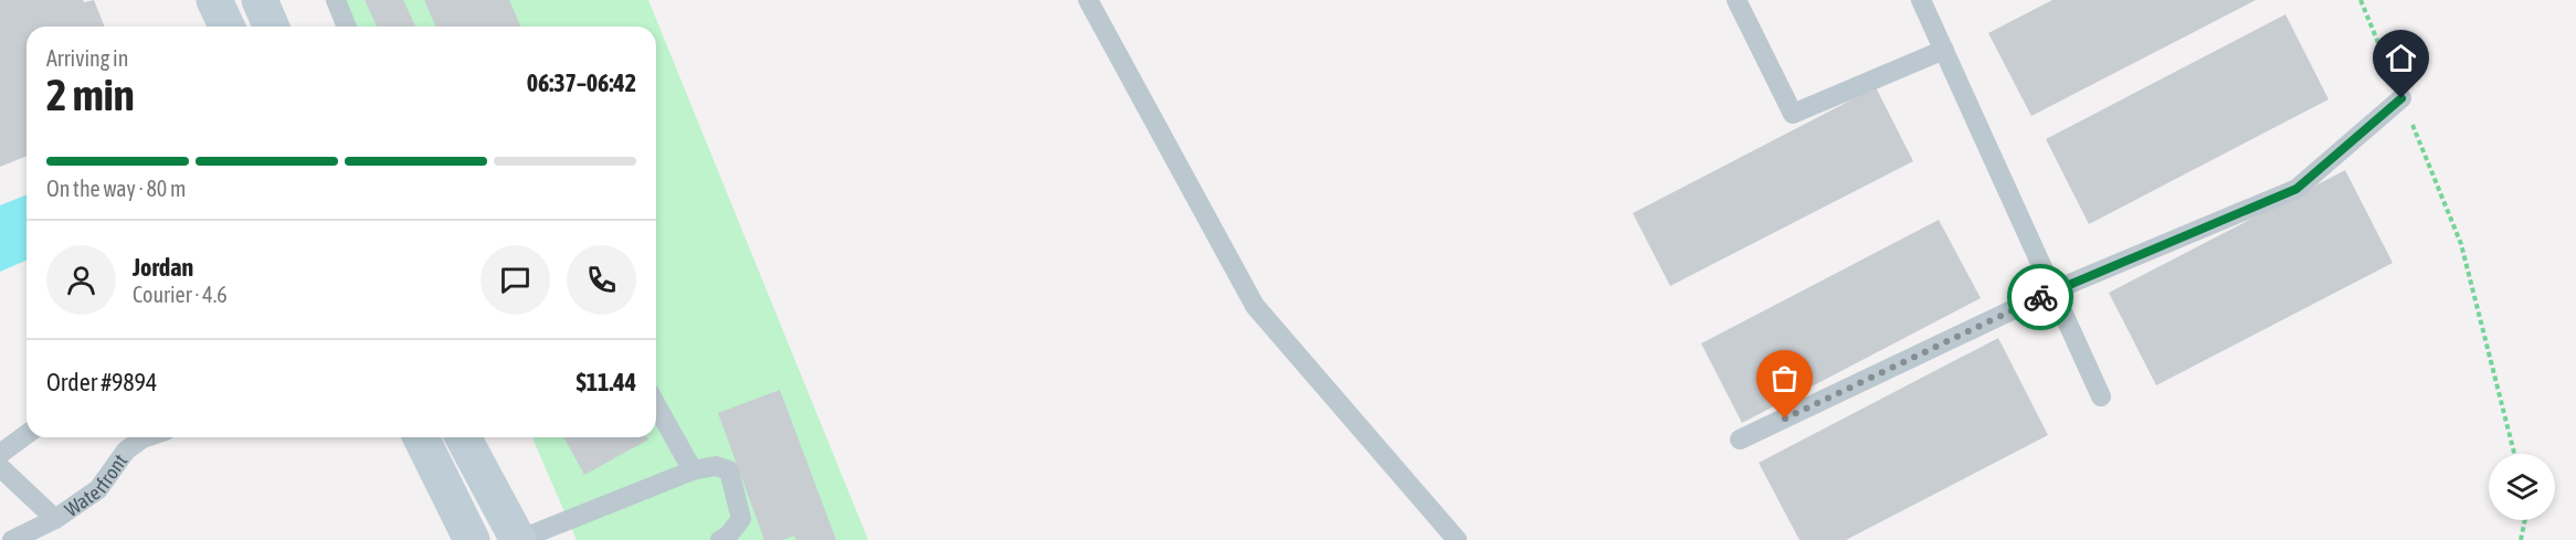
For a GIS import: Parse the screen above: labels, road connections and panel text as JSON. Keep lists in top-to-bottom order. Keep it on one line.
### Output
{"streets":{"lane":["Waterfront"]},"page":{"heading":["2 min","Arriving in","06:37–06:42"],"panel":["Jordan","Courier · 4.6","Order #9894","$11.44"],"bar":"On the way · 80 m"}}
